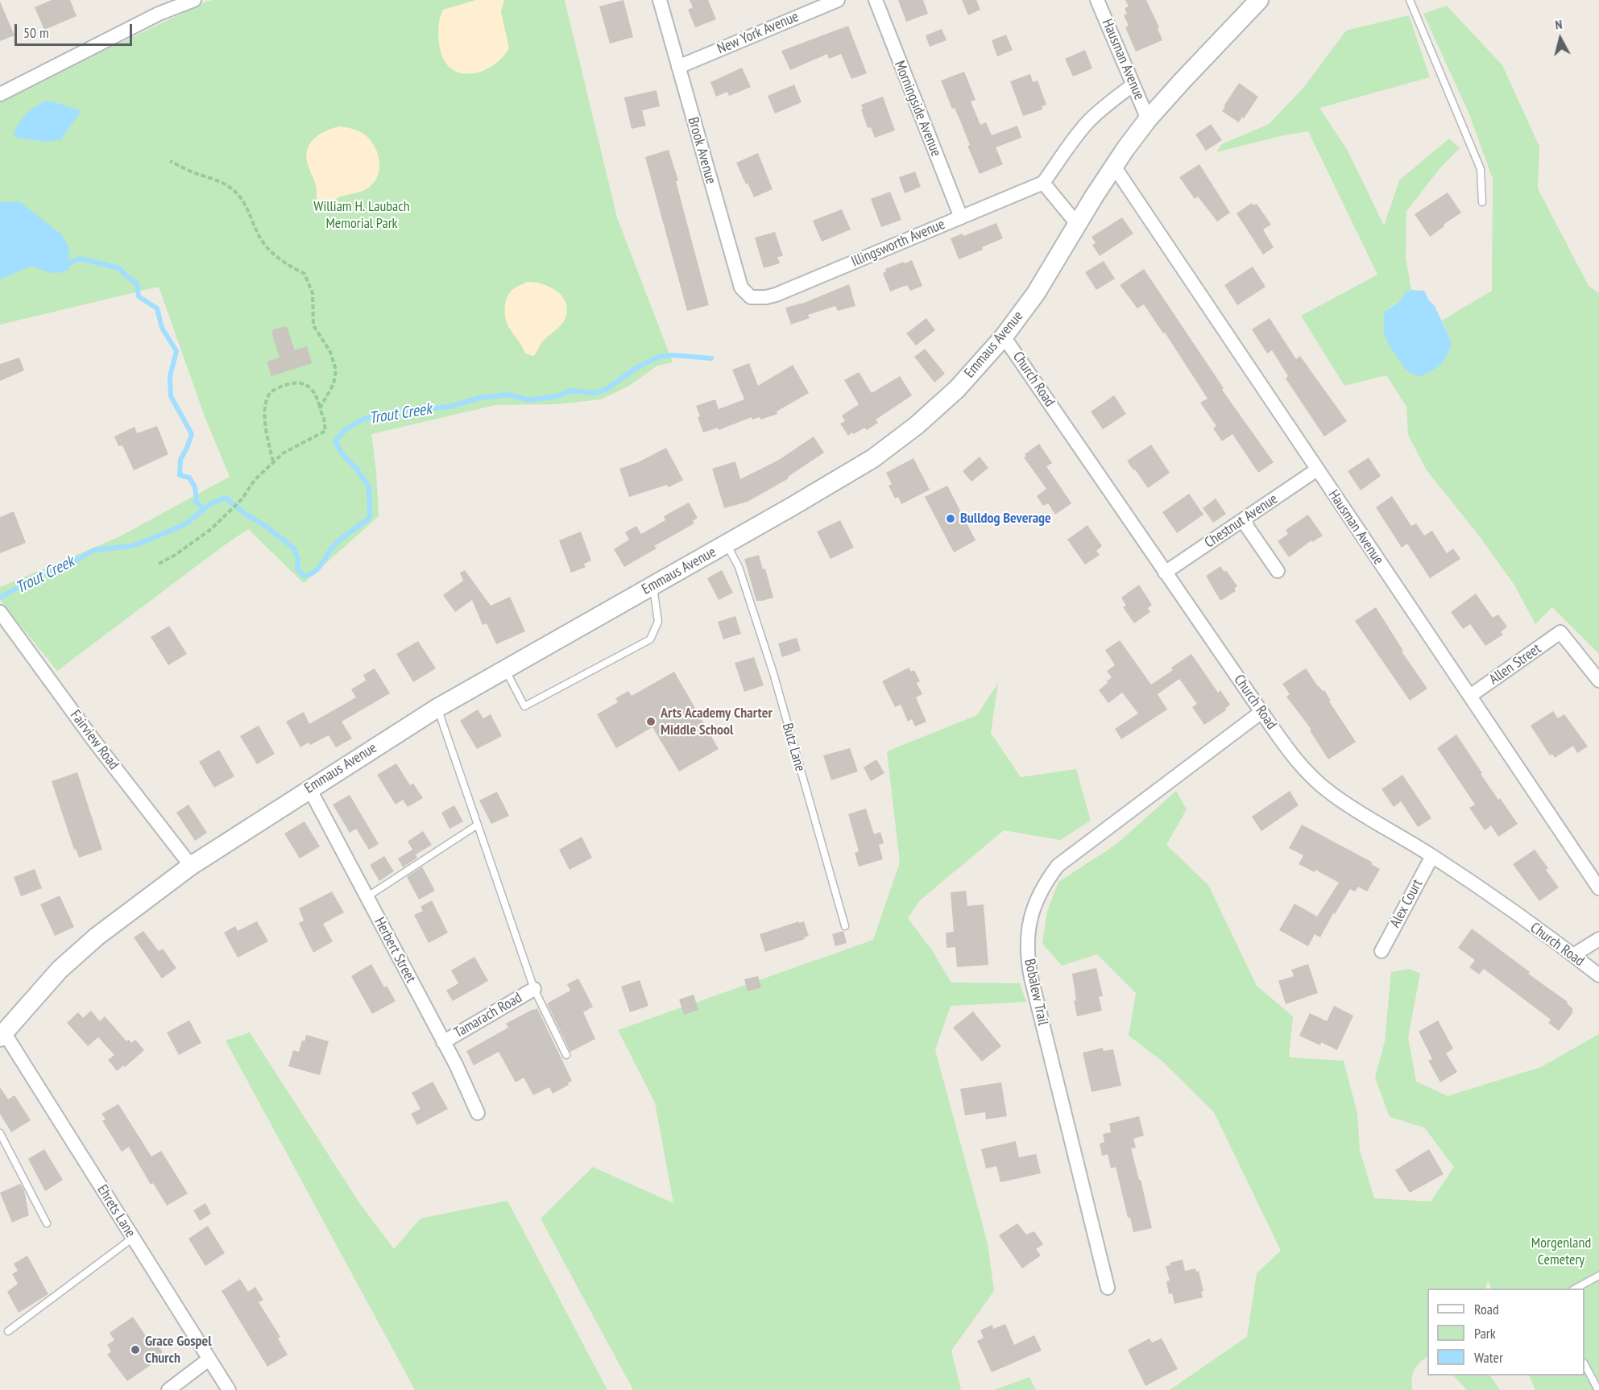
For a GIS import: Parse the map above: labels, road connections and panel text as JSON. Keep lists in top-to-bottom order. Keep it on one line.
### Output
{"streets":{"main road":["Emmaus Avenue"],"street":["New York Avenue","Hausman Avenue","Morningside Avenue","Brook Avenue","Illingsworth Avenue","Church Road","Chestnut Avenue","Allen Street","Fairview Road","Alex Court","Herbert Street","Bobalew Trail","Tamarach Road","Ehrets Lane"],"lane":["Butz Lane"]},"crossings":[["New York Avenue","Brook Avenue"],["Hausman Avenue","Emmaus Avenue"],["Hausman Avenue","Chestnut Avenue"],["Hausman Avenue","Allen Street"],["Morningside Avenue","Illingsworth Avenue"],["Brook Avenue","Illingsworth Avenue"],["Emmaus Avenue","Church Road"],["Emmaus Avenue","Fairview Road"],["Emmaus Avenue","Butz Lane"],["Emmaus Avenue","Herbert Street"],["Emmaus Avenue","Ehrets Lane"],["Church Road","Chestnut Avenue"],["Church Road","Alex Court"],["Church Road","Bobalew Trail"],["Herbert Street","Tamarach Road"]],"water":["Trout Creek"],"parks":["William H. Laubach Memorial Park","Morgenland Cemetery"],"places":["Bulldog Beverage","Arts Academy Charter Middle School","Grace Gospel Church"],"legend":["Road","Park","Water"],"scale_bar":"50 m","north":"top"}
